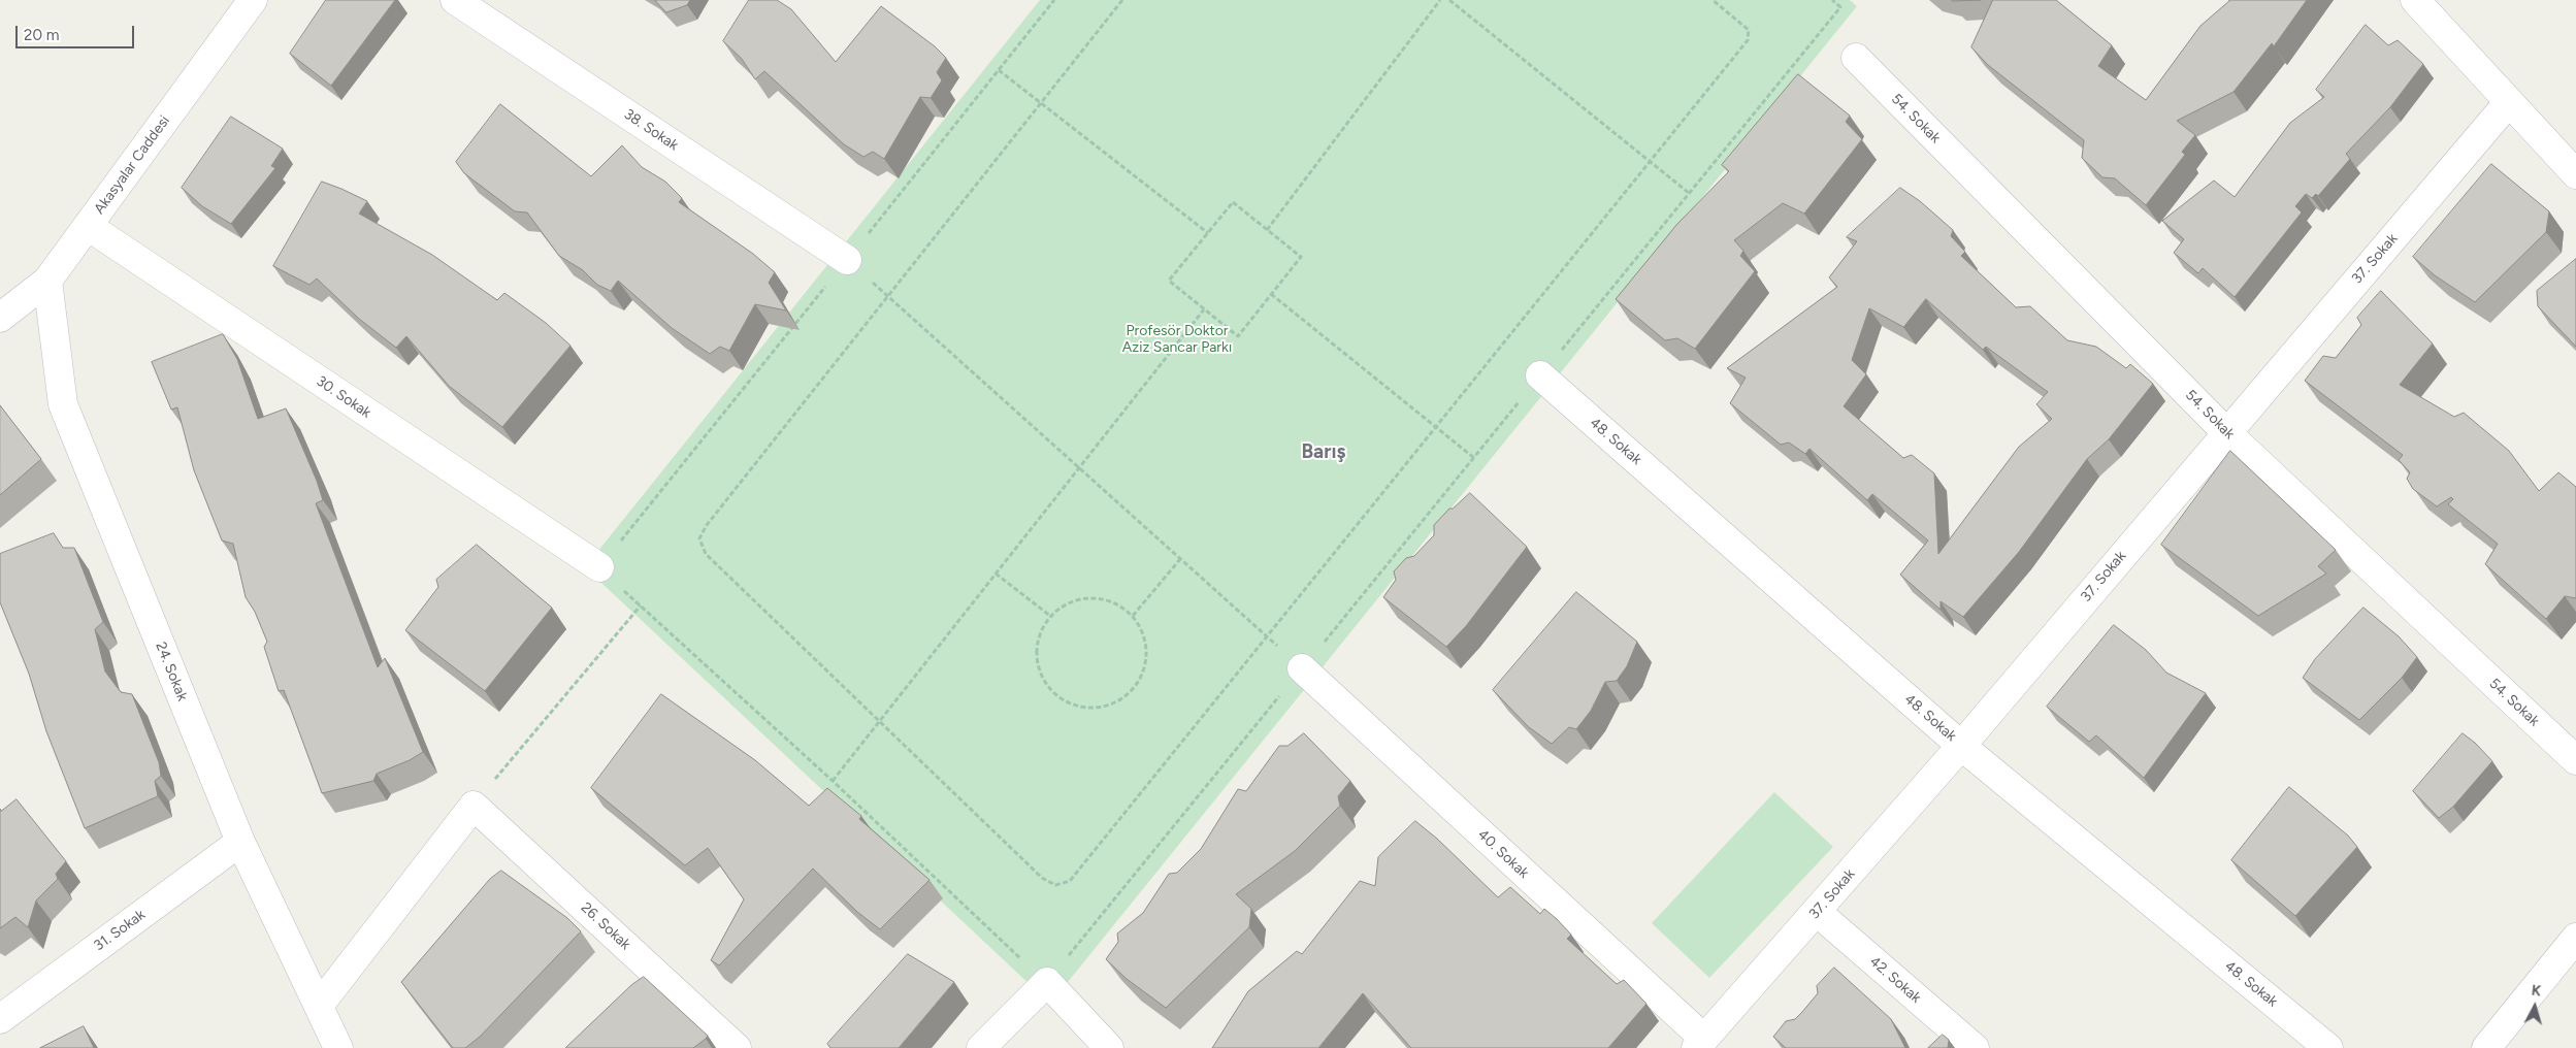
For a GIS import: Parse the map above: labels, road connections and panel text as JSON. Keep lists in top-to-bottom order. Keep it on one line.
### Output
{"streets":{"street":["54. Sokak","38. Sokak","Akasyalar Caddesi","37. Sokak","30. Sokak","48. Sokak","24. Sokak","40. Sokak","26. Sokak","31. Sokak","42. Sokak"]},"crossings":[["54. Sokak","37. Sokak"],["Akasyalar Caddesi","30. Sokak"],["Akasyalar Caddesi","24. Sokak"],["37. Sokak","48. Sokak"],["37. Sokak","40. Sokak"],["37. Sokak","42. Sokak"],["24. Sokak","31. Sokak"]],"districts":["Barış"],"parks":["Profesör Doktor Aziz Sancar Parkı"],"scale_bar":"20 m","north":"top"}
